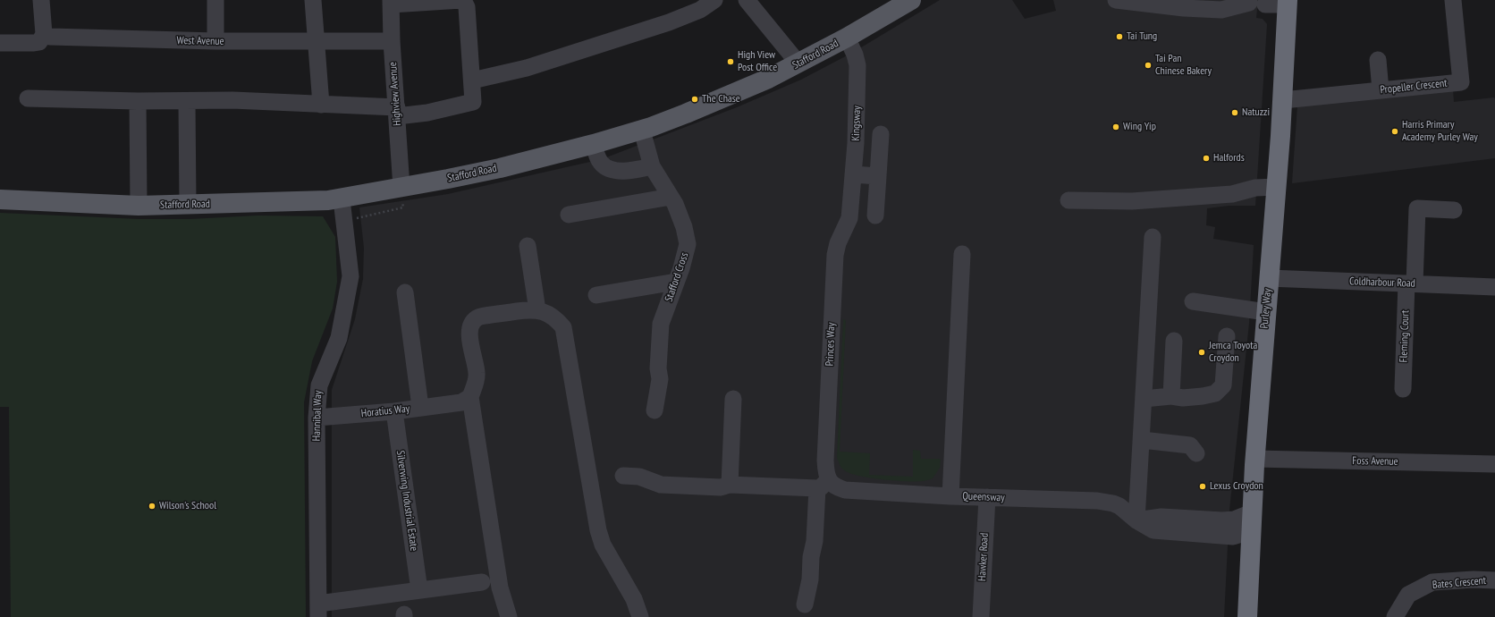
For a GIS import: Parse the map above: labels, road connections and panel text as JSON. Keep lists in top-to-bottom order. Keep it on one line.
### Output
{"streets":{"highway":["Purley Way"],"main road":["Stafford Road"],"street":["West Avenue","Propeller Crescent","Highview Avenue","Kingsway","Stafford Cross","Coldharbour Road","Fleming Court","Princes Way","Horatius Way","Hannibal Way","Foss Avenue","Queensway","Silverwing Industrial Estate","Hawker Road","Bates Crescent"]},"crossings":[["West Avenue","Highview Avenue"],["Stafford Road","Highview Avenue"],["Stafford Road","Kingsway"],["Stafford Road","Stafford Cross"],["Stafford Road","Hannibal Way"],["Propeller Crescent","Purley Way"],["Kingsway","Princes Way"],["Coldharbour Road","Purley Way"],["Coldharbour Road","Fleming Court"],["Purley Way","Foss Avenue"],["Purley Way","Queensway"],["Princes Way","Queensway"],["Horatius Way","Hannibal Way"],["Horatius Way","Silverwing Industrial Estate"],["Queensway","Hawker Road"]],"places":["Tai Tung","High View Post Office","Tai Pan Chinese Bakery","The Chase","Natuzzi","Wing Yip","Harris Primary Academy Purley Way","Halfords","Jemca Toyota Croydon","Lexus Croydon","Wilson's School"]}
